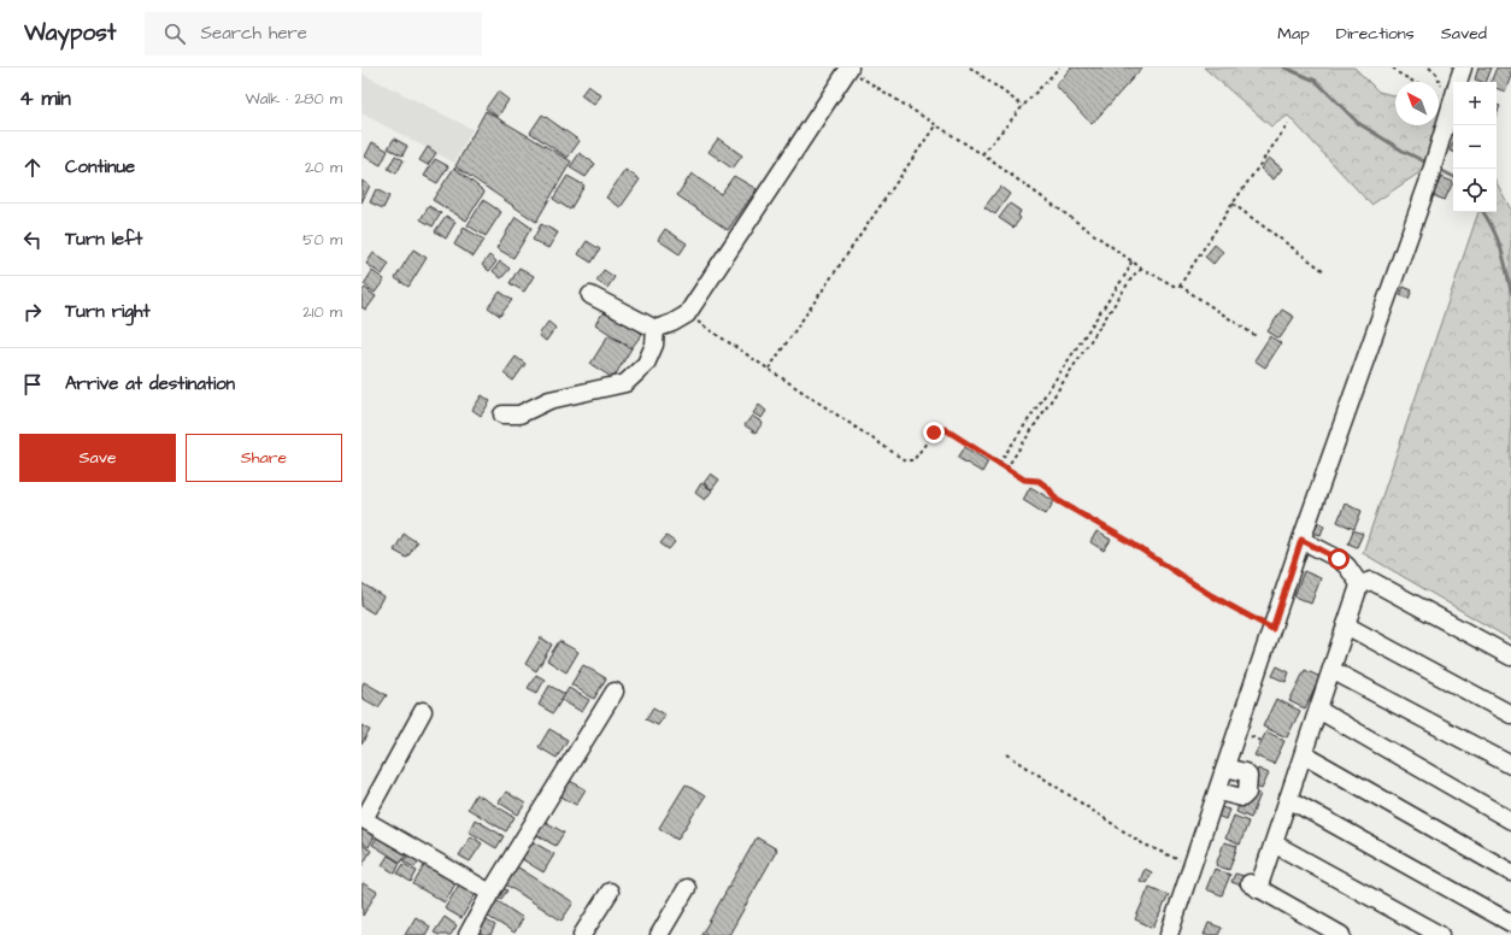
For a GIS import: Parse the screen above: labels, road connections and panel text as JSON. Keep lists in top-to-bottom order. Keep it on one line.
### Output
{"north":"top left","page":{"header":"Waypost","search":"Search here","nav":["Map","Directions","Saved"],"heading":["4 min","Walk · 280 m"],"map_buttons":["+","−"],"list":[["Continue","20 m"],["Turn left","50 m"],["Turn right","210 m"],"Arrive at destination"],"buttons":["Save","Share"]}}
